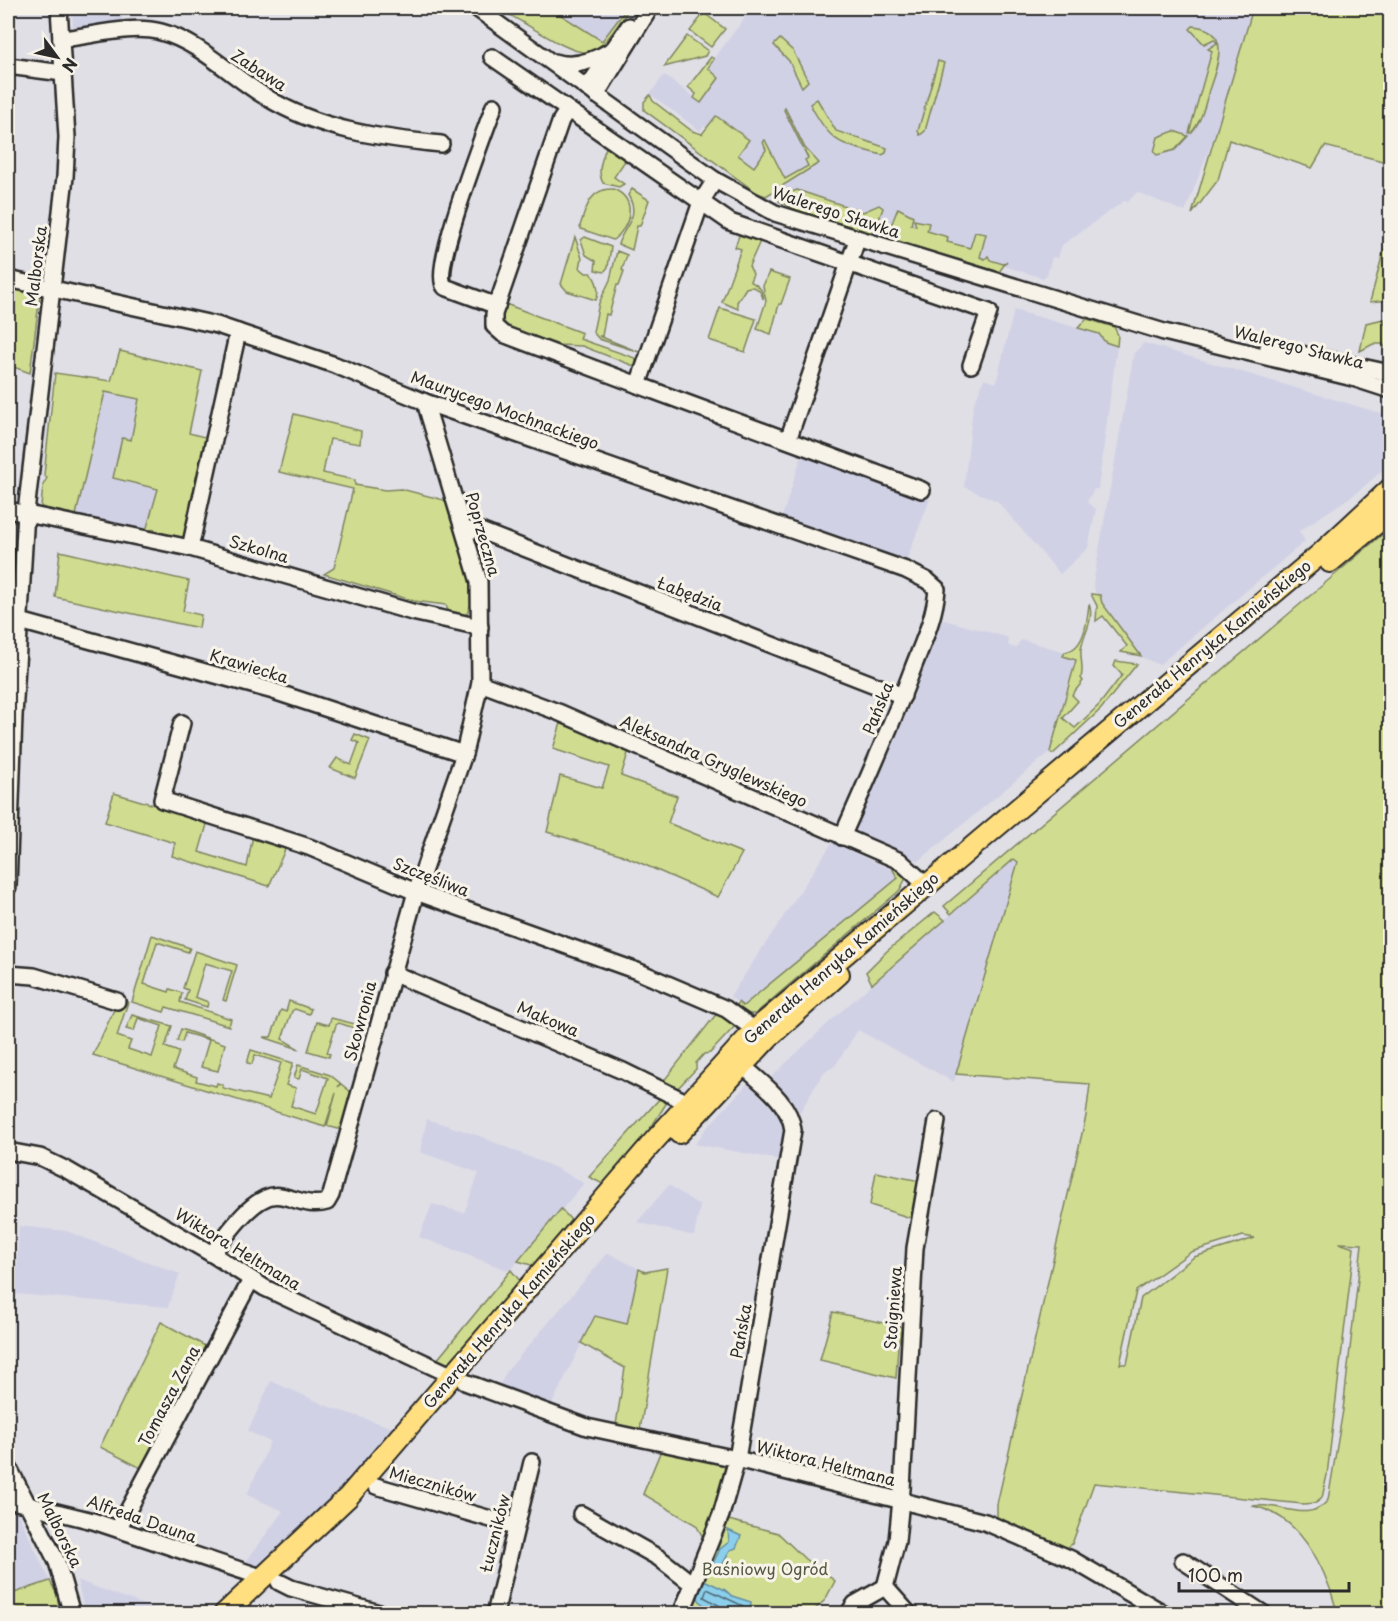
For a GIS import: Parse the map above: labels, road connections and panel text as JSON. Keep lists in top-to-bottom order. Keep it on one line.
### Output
{"streets":{"main road":["Generała Henryka Kamieńskiego"],"street":["Zabawa","Walerego Sławka","Malborska","Maurycego Mochnackiego","Poprzeczna","Szkolna","Łabędzia","Krawiecka","Pańska","Aleksandra Gryglewskiego","Szczęśliwa","Makowa","Skowronia","Wiktora Heltmana","Stoigniewa","Tomasza Zana","Mieczników","Alfreda Dauna","Łuczników"]},"crossings":[["Zabawa","Malborska"],["Malborska","Maurycego Mochnackiego"],["Malborska","Szkolna"],["Malborska","Krawiecka"],["Malborska","Alfreda Dauna"],["Maurycego Mochnackiego","Poprzeczna"],["Maurycego Mochnackiego","Pańska"],["Poprzeczna","Szkolna"],["Poprzeczna","Łabędzia"],["Poprzeczna","Aleksandra Gryglewskiego"],["Poprzeczna","Skowronia"],["Łabędzia","Pańska"],["Generała Henryka Kamieńskiego","Pańska"],["Generała Henryka Kamieńskiego","Aleksandra Gryglewskiego"],["Generała Henryka Kamieńskiego","Szczęśliwa"],["Generała Henryka Kamieńskiego","Makowa"],["Generała Henryka Kamieńskiego","Wiktora Heltmana"],["Generała Henryka Kamieńskiego","Mieczników"],["Generała Henryka Kamieńskiego","Alfreda Dauna"],["Krawiecka","Skowronia"],["Pańska","Aleksandra Gryglewskiego"],["Pańska","Wiktora Heltmana"],["Szczęśliwa","Skowronia"],["Makowa","Skowronia"],["Skowronia","Wiktora Heltmana"],["Wiktora Heltmana","Stoigniewa"],["Wiktora Heltmana","Tomasza Zana"],["Tomasza Zana","Alfreda Dauna"],["Mieczników","Łuczników"]],"parks":["Baśniowy Ogród"],"scale_bar":"100 m","north":"bottom right"}
